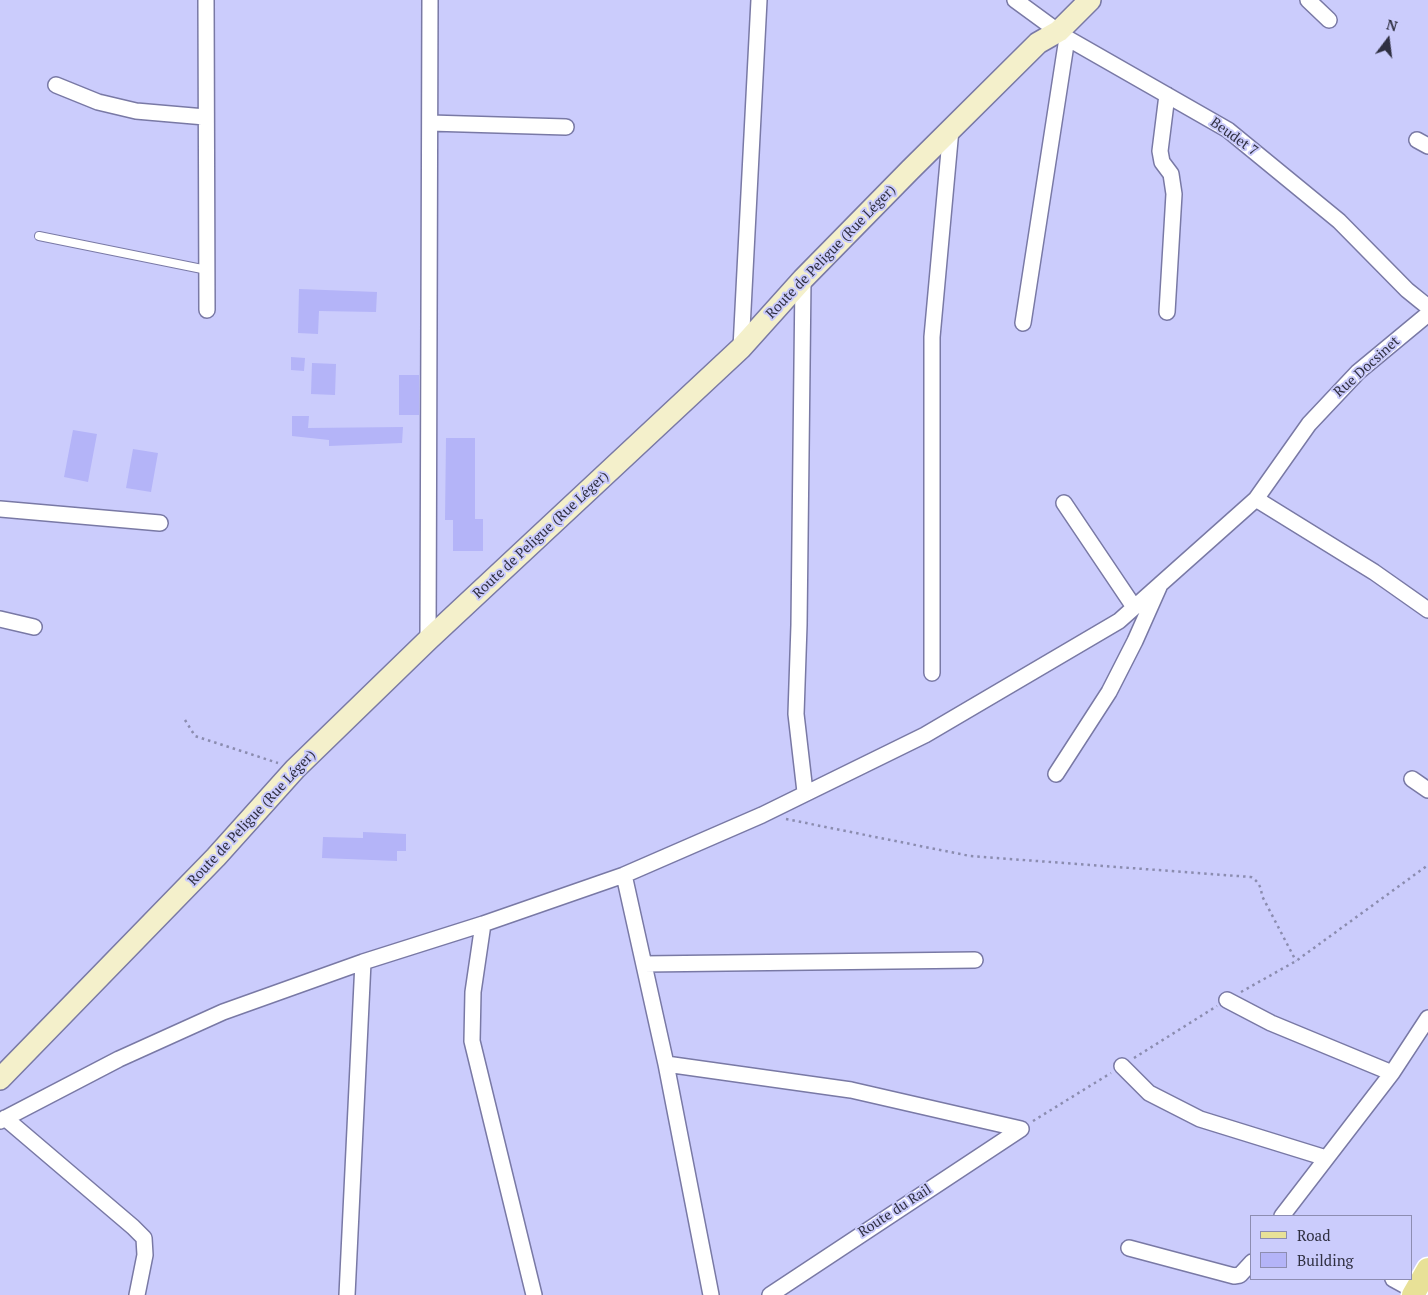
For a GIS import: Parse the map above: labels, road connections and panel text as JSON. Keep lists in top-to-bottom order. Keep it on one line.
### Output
{"streets":{"street":["Beudet 7","Route de Peligue (Rue Léger)","Rue Docsinet","Route du Rail"]},"crossings":[["Beudet 7","Route de Peligue (Rue Léger)"]],"legend":["Road","Building"],"north":"top"}
